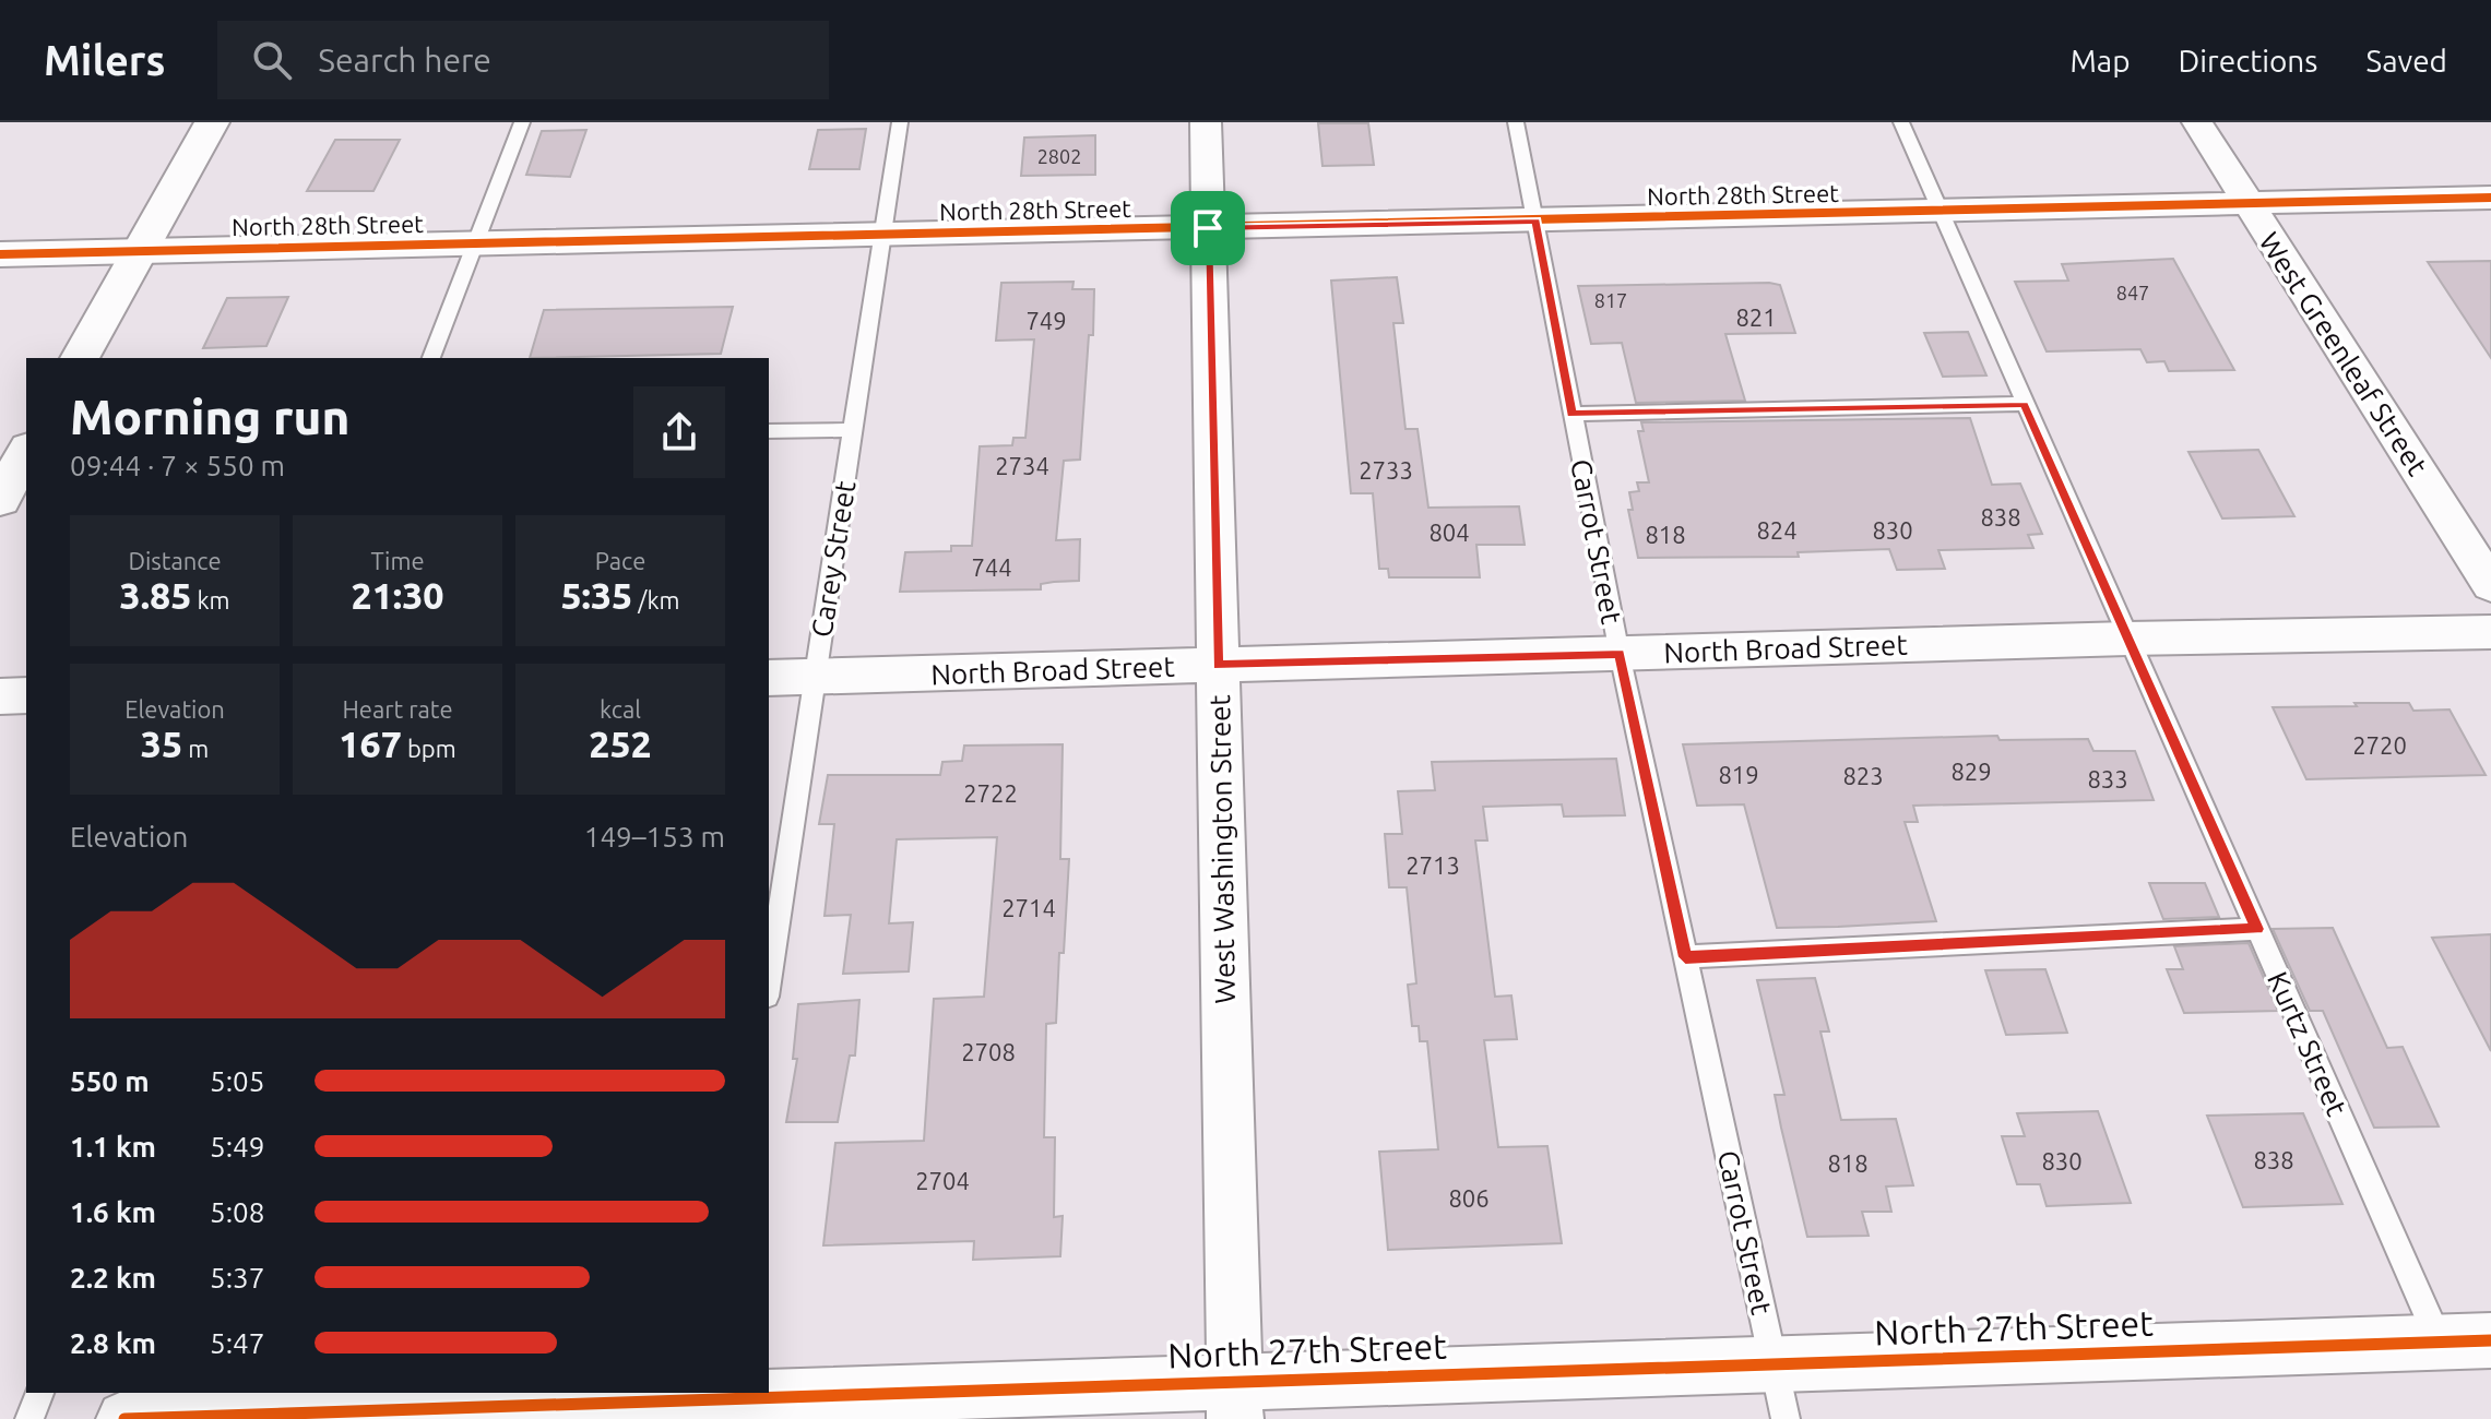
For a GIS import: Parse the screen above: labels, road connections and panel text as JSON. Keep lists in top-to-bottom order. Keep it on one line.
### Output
{"streets":{"street":["North 28th Street","West Greenleaf Street","North Broad Street","West Washington Street","North 27th Street"],"lane":["Carrot Street","Carey Street","Kurtz Street"]},"crossings":[["North 28th Street","West Greenleaf Street"],["North 28th Street","Carrot Street"],["North 28th Street","Carey Street"],["North 28th Street","West Washington Street"],["North 28th Street","Kurtz Street"],["Carrot Street","North Broad Street"],["Carrot Street","North 27th Street"],["Carey Street","North Broad Street"],["North Broad Street","West Washington Street"],["North Broad Street","Kurtz Street"],["West Washington Street","North 27th Street"],["Kurtz Street","North 27th Street"]],"house_numbers":["2802","847","817","821","749","2734","2733","838","824","830","804","818","744","2720","829","819","823","833","2722","2713","2714","2708","838","830","818","2704","806"],"page":{"header":"Milers","search":"Search here","nav":["Map","Directions","Saved"],"heading":["Morning run","09:44 · 7 × 550 m"],"stats":[["Distance","3.85 km"],["Time","21:30"],["Pace","5:35 /km"],["Elevation","35 m"],["Heart rate","167 bpm"],["kcal","252"]],"chart":["Elevation","149–153 m"],"list":[{"name":"550 m","note":"5:05"},{"name":"1.1 km","note":"5:49"},{"name":"1.6 km","note":"5:08"},{"name":"2.2 km","note":"5:37"},{"name":"2.8 km","note":"5:47"}]}}
